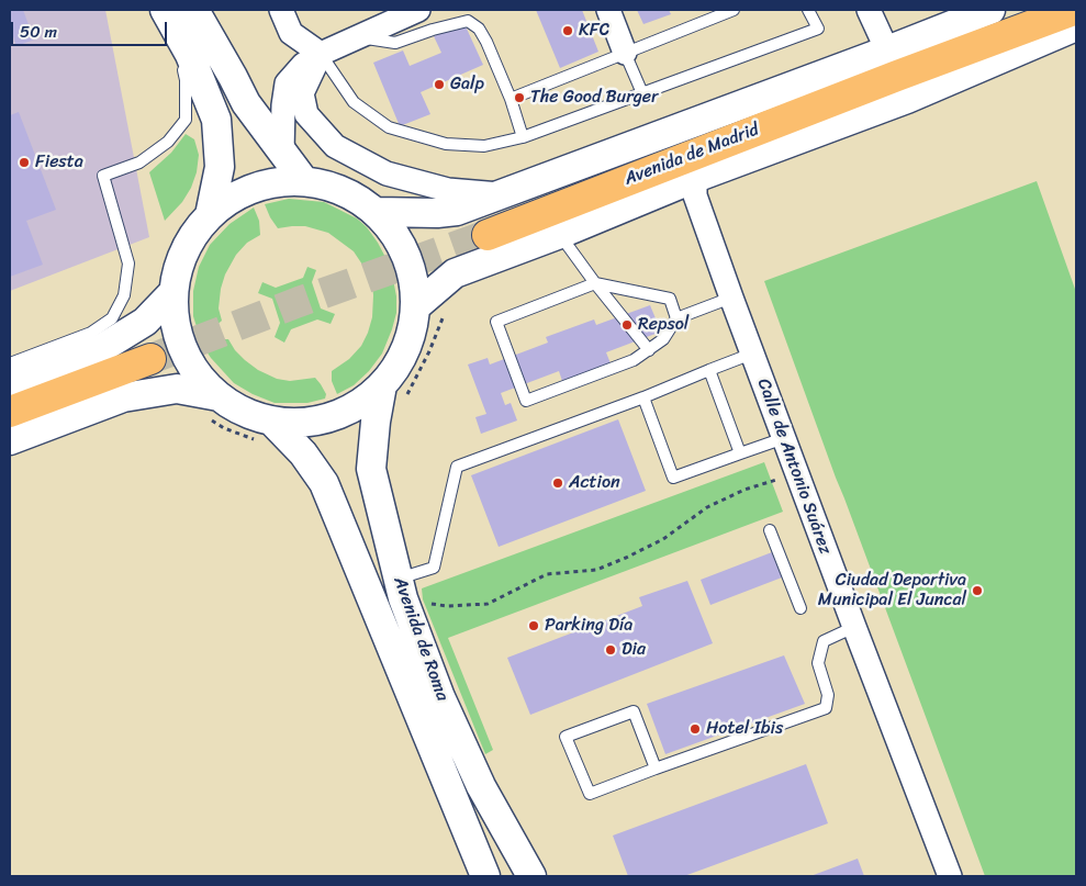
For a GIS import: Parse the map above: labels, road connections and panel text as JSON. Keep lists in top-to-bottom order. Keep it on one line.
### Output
{"streets":{"main road":["Avenida de Madrid"],"street":["Calle de Antonio Suárez","Avenida de Roma"]},"places":["KFC","Galp","The Good Burger","Fiesta","Repsol","Action","Ciudad Deportiva Municipal El Juncal","Parking Día","Dia","Hotel Ibis"],"scale_bar":"50 m"}
